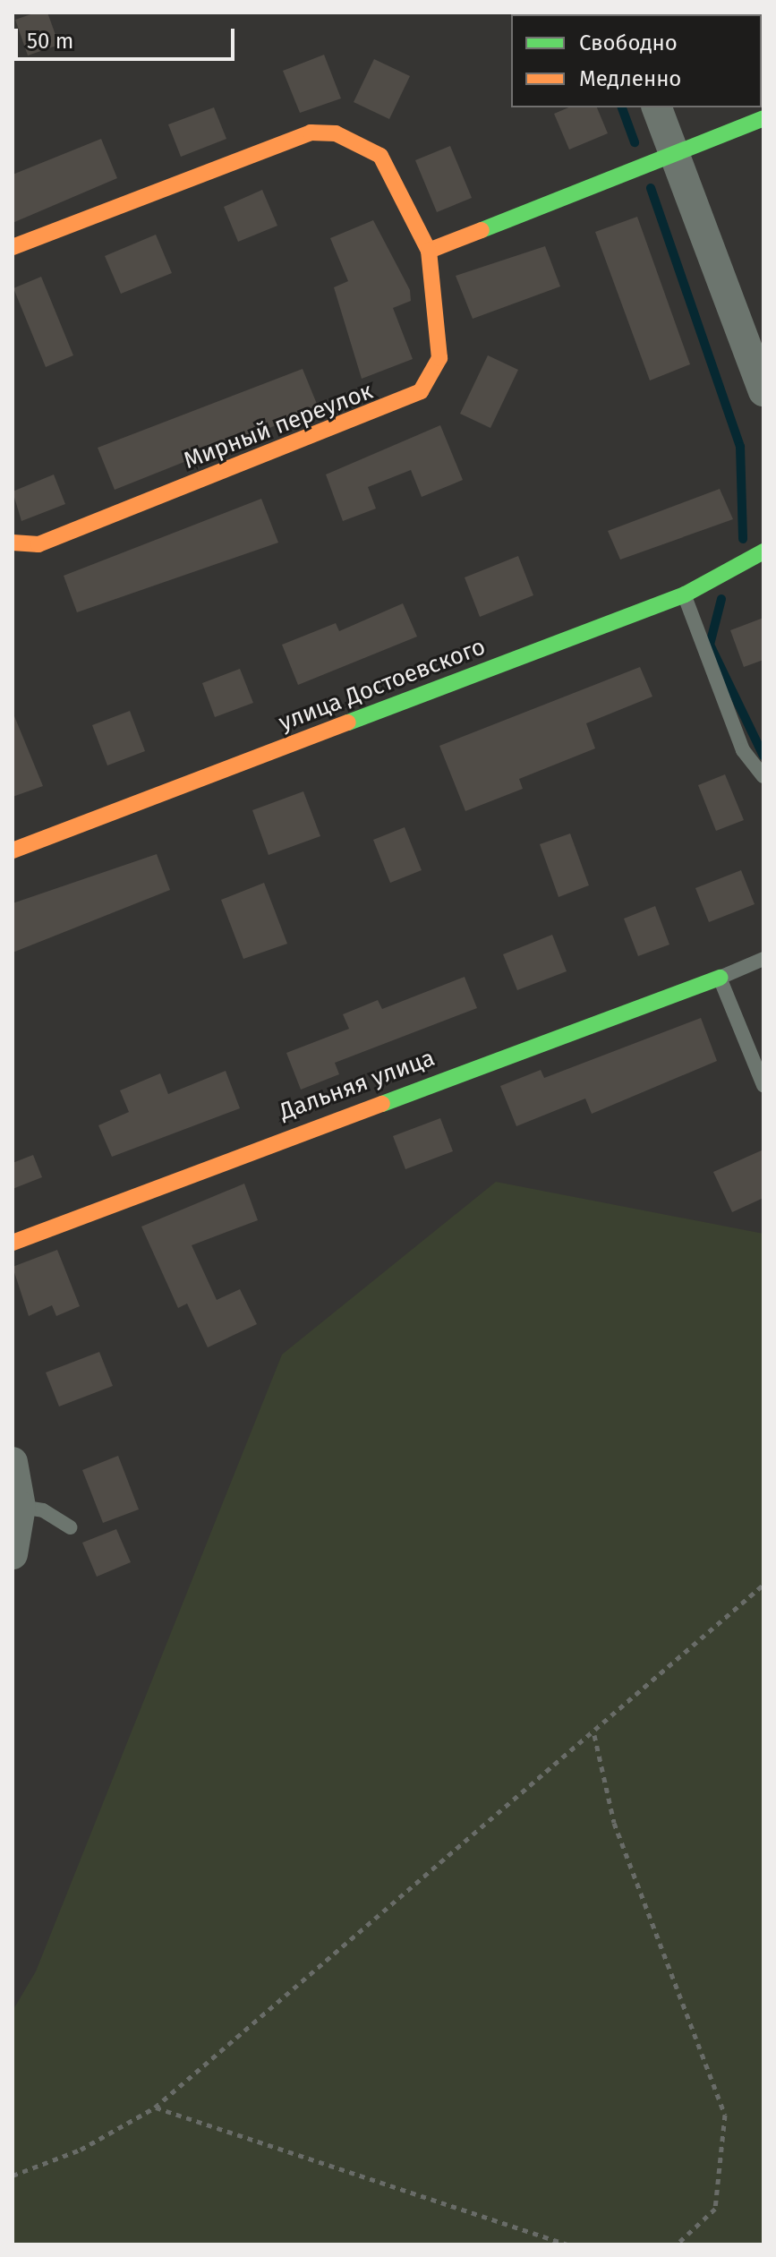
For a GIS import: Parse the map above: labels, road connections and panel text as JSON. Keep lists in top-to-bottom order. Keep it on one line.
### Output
{"streets":{"street":["Мирный переулок","улица Достоевского","Дальняя улица"]},"legend":["Свободно","Медленно"],"scale_bar":"50 m"}
